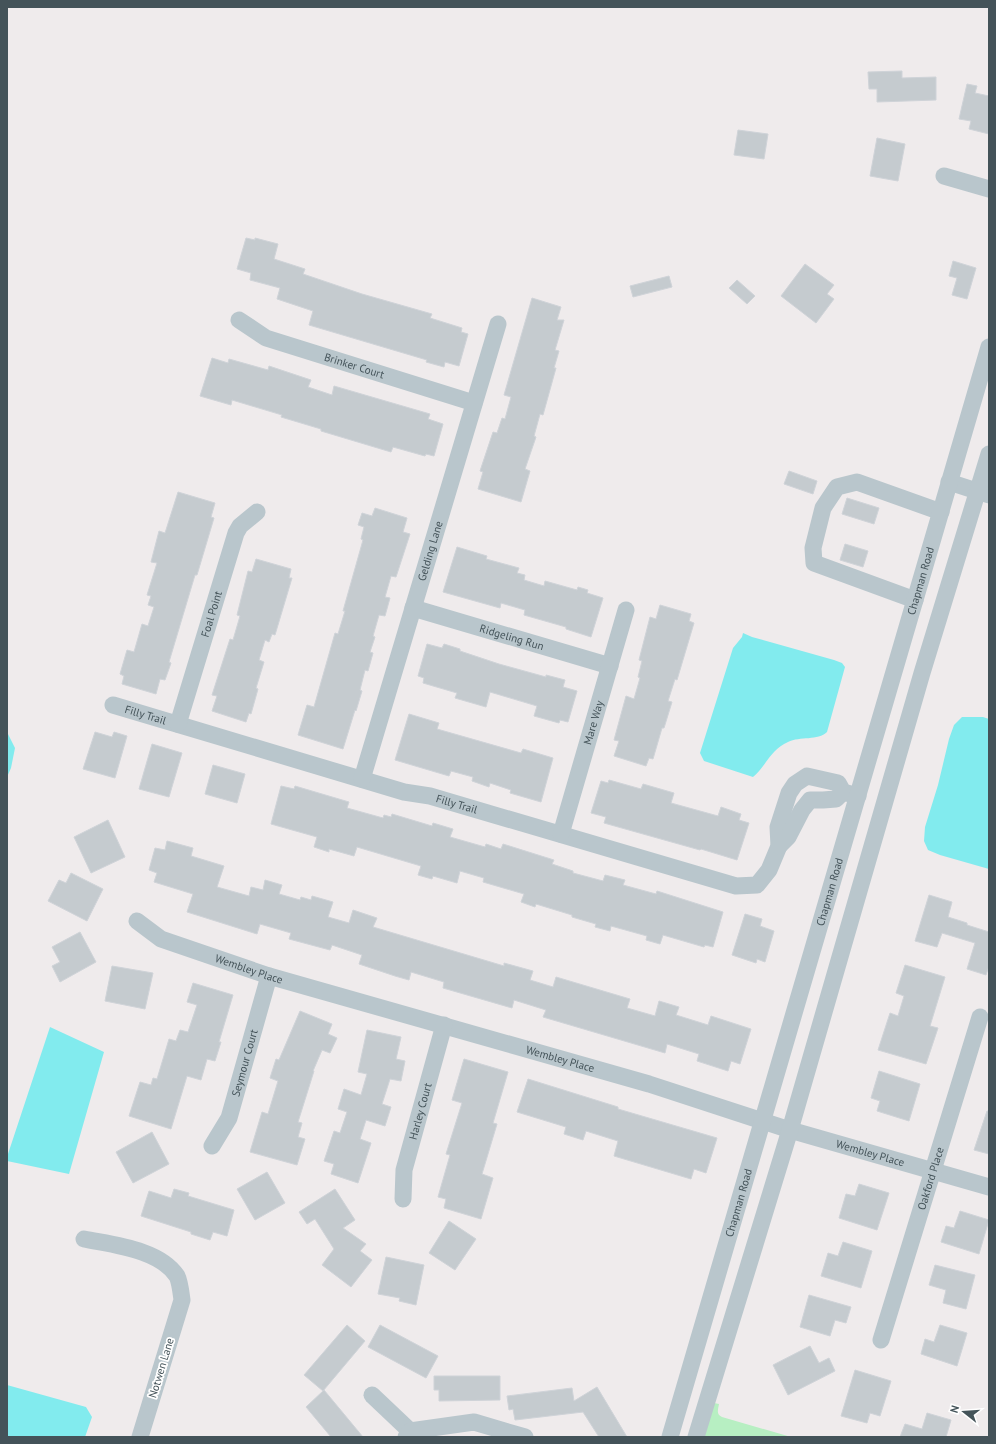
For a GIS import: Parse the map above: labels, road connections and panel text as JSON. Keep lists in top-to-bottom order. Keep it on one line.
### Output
{"streets":{"street":["Brinker Court","Gelding Lane","Chapman Road","Foal Point","Ridgeling Run","Filly Trail","Mare Way","Wembley Place","Seymour Court","Harley Court","Oakford Place","Notwen Lane"]},"crossings":[["Brinker Court","Gelding Lane"],["Gelding Lane","Ridgeling Run"],["Gelding Lane","Filly Trail"],["Chapman Road","Wembley Place"],["Foal Point","Filly Trail"],["Ridgeling Run","Mare Way"],["Filly Trail","Mare Way"],["Wembley Place","Seymour Court"],["Wembley Place","Harley Court"],["Wembley Place","Oakford Place"]],"north":"left"}
